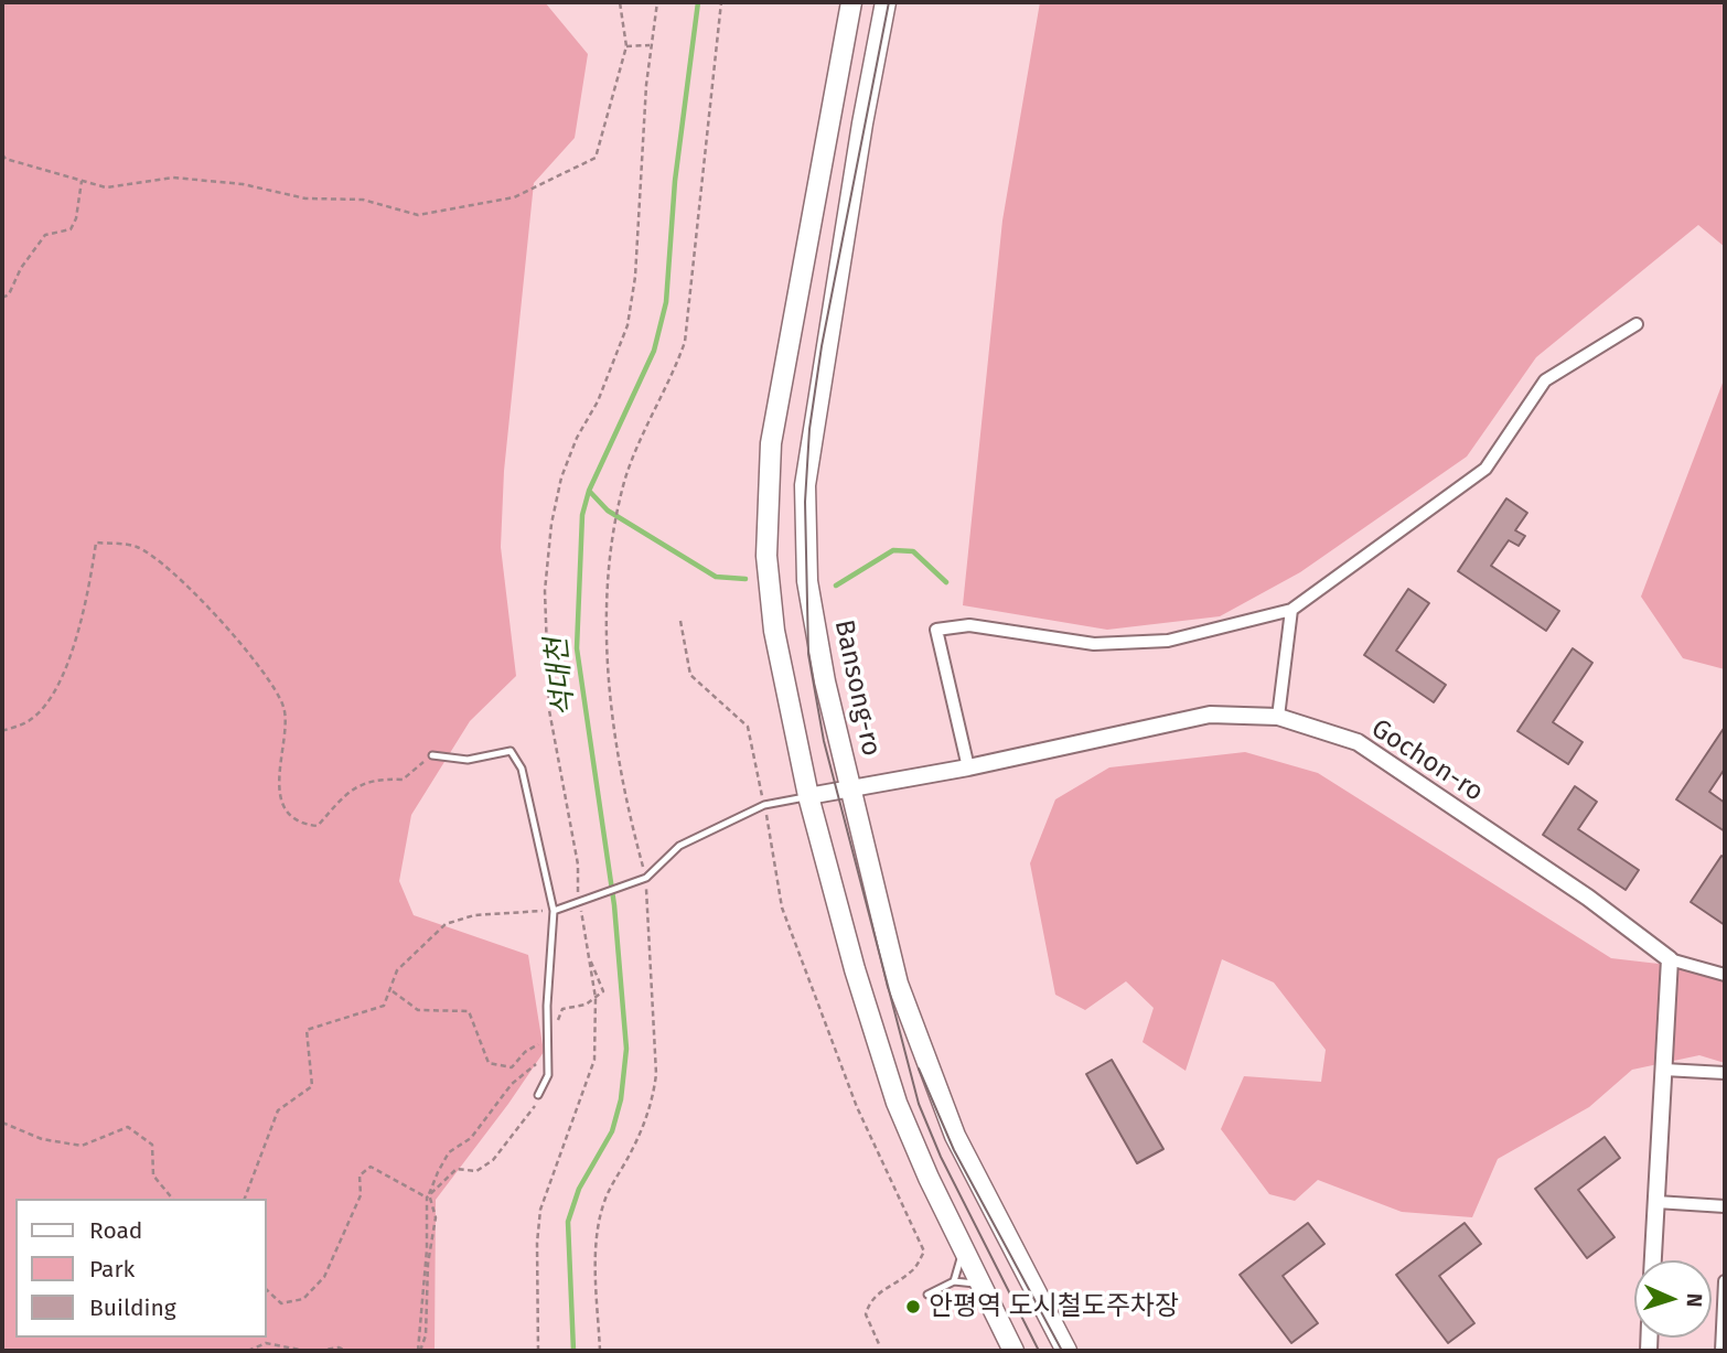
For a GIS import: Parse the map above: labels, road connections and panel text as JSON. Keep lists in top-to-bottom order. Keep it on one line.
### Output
{"streets":{"main road":["Bansong-ro"],"street":["Gochon-ro"]},"crossings":[["Bansong-ro","Gochon-ro"]],"water":["석대천"],"places":["안평역 도시철도주차장"],"legend":["Road","Park","Building"],"north":"right"}
